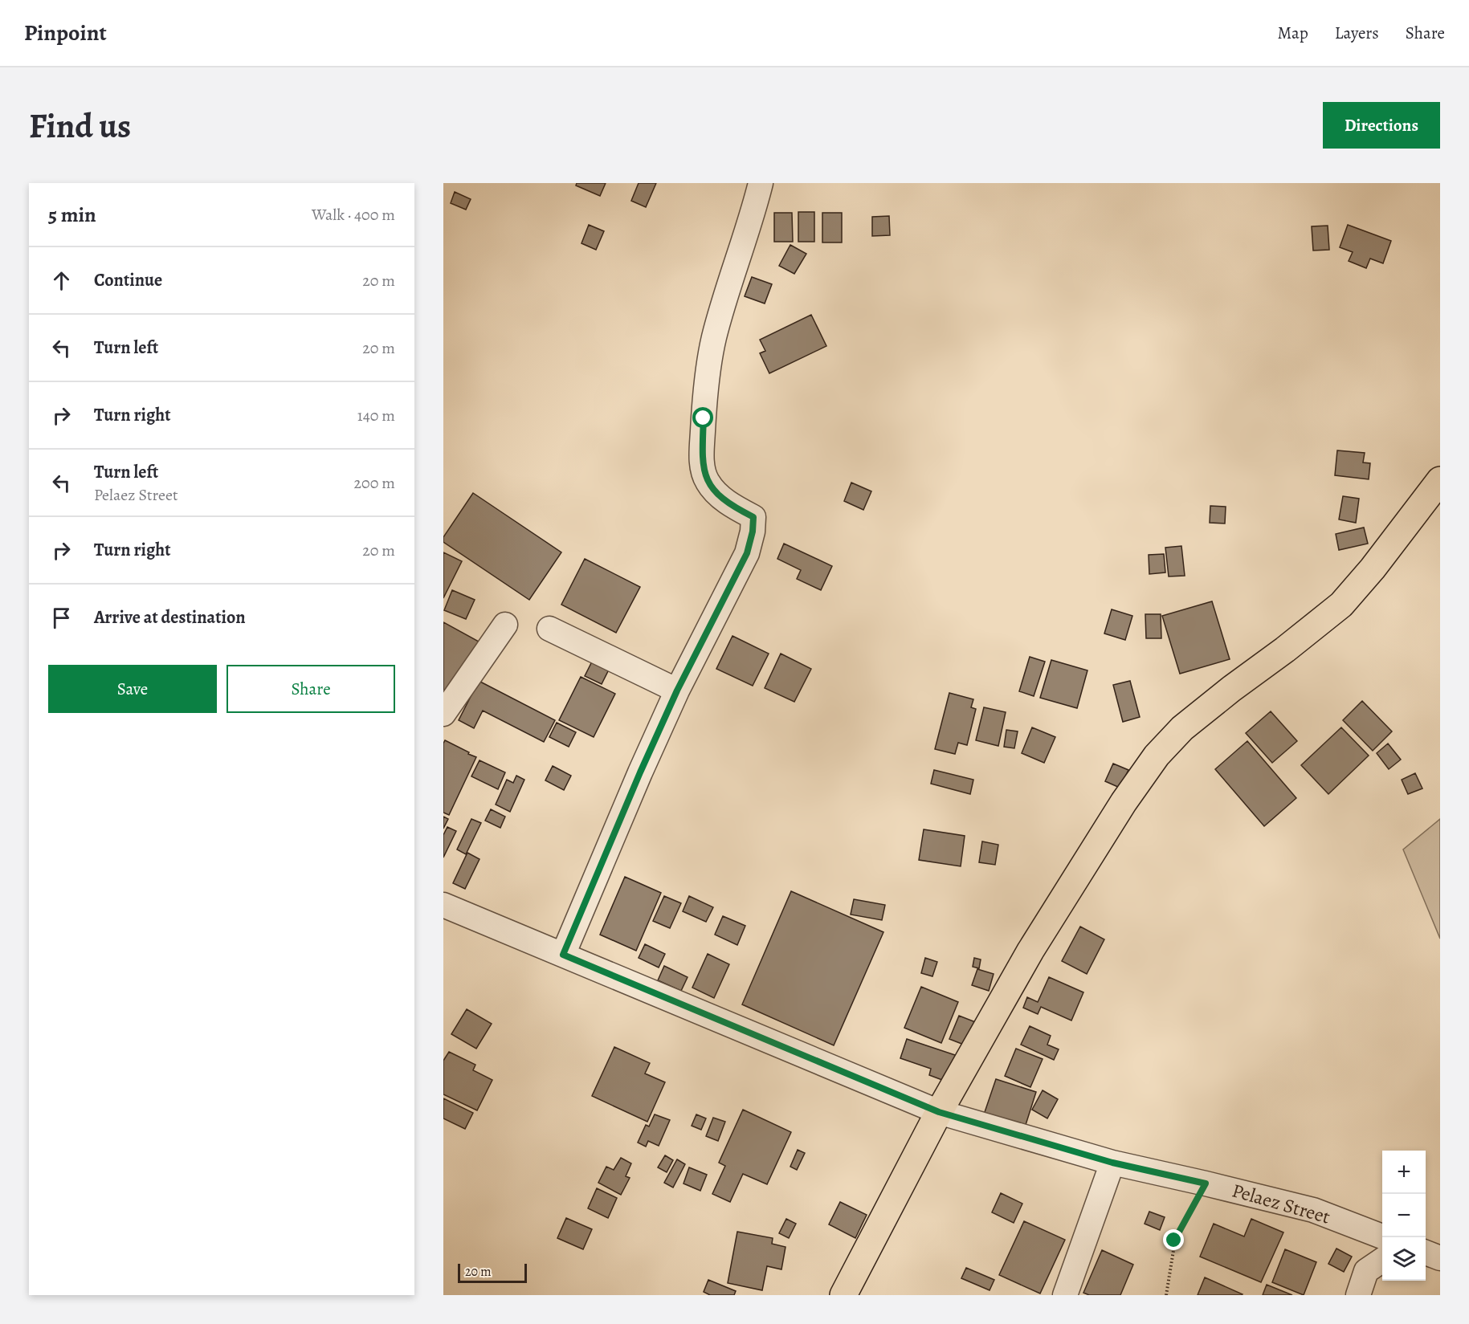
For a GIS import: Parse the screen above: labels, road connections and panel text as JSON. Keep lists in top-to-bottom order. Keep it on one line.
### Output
{"streets":{"street":["Pelaez Street"]},"scale_bar":"20 m","page":{"header":"Pinpoint","nav":["Map","Layers","Share"],"buttons":["Directions",["Save","Share"]],"title":"Find us","heading":["5 min","Walk · 400 m"],"list":[["Continue","20 m"],["Turn left","20 m"],["Turn right","140 m"],["Turn left","Pelaez Street","200 m"],["Turn right","20 m"],"Arrive at destination"],"map_buttons":["+","−"],"scale":"20 m"}}
